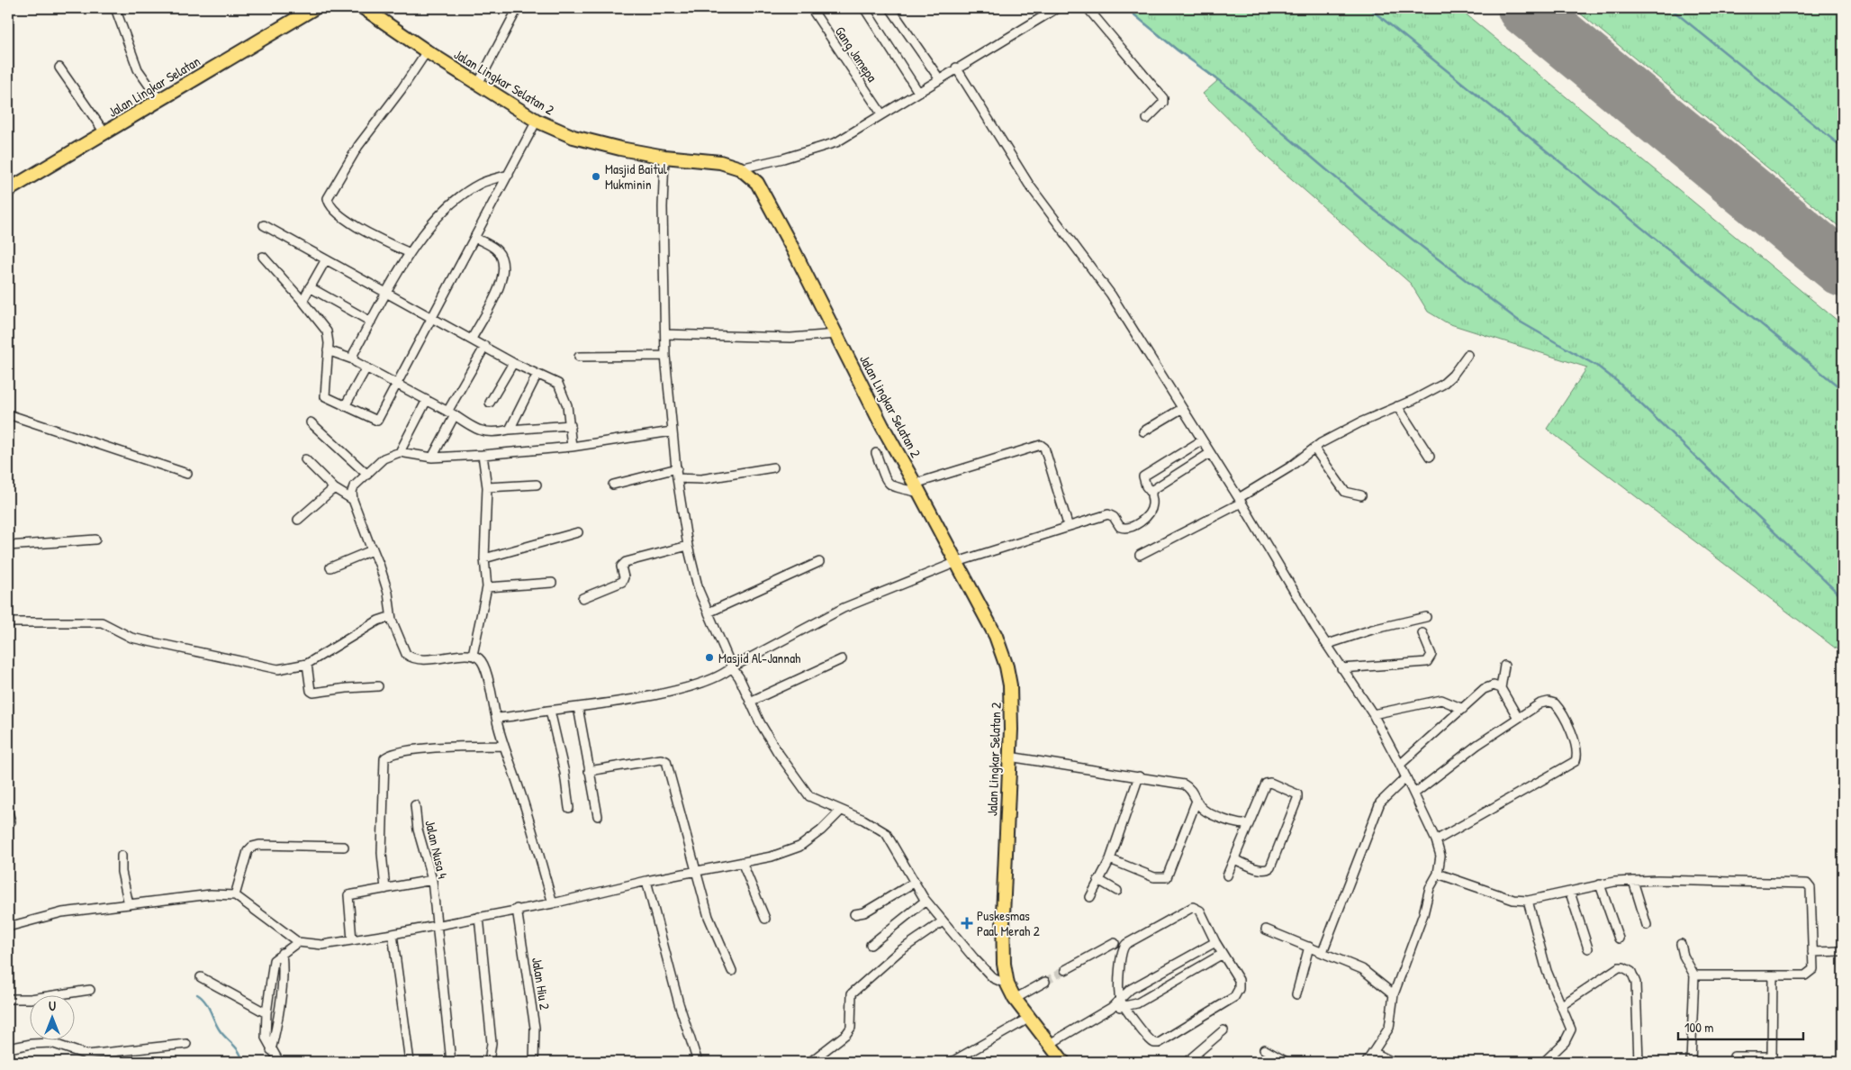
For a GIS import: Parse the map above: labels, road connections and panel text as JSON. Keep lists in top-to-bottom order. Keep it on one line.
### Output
{"streets":{"highway":["Jalan Lingkar Selatan 2","Jalan Lingkar Selatan"],"street":["Gang Jamepa","Jalan Nusa 4","Jalan Hiu 2"]},"places":{"other":["Masjid Baitul Mukminin","Masjid Al-Jannah"],"health":["Puskesmas Paal Merah 2"]},"scale_bar":"100 m","north":"top"}
